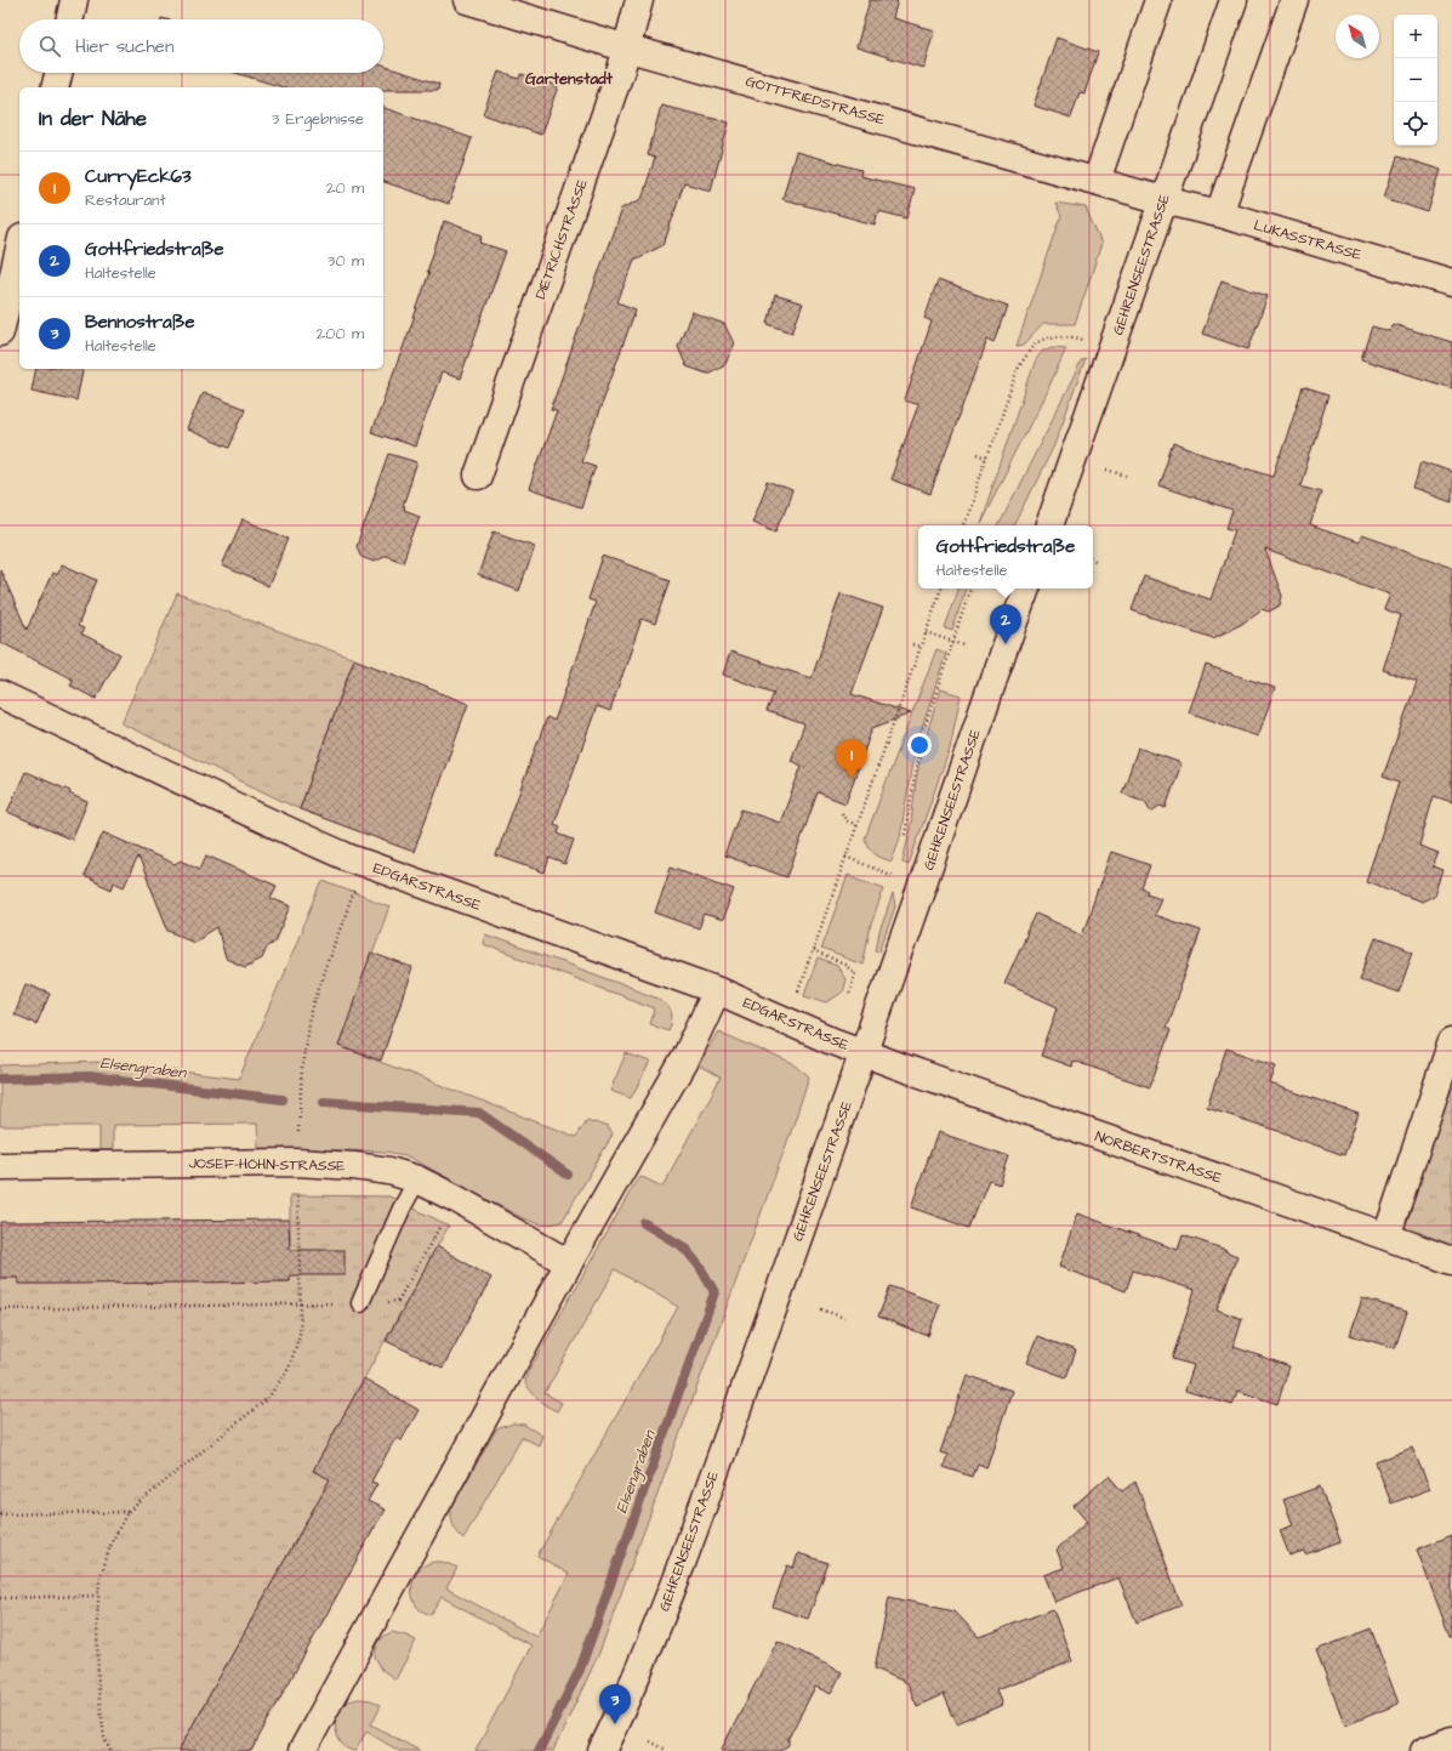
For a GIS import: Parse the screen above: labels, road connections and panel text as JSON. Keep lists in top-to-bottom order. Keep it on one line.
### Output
{"streets":{"street":["GOTTFRIEDSTRASSE","DIETRICHSTRASSE","LUKASSTRASSE","GEHRENSEESTRASSE","EDGARSTRASSE","NORBERTSTRASSE","JOSEF-HÖHN-STRASSE"]},"crossings":[["GOTTFRIEDSTRASSE","DIETRICHSTRASSE"],["GOTTFRIEDSTRASSE","LUKASSTRASSE"],["GOTTFRIEDSTRASSE","GEHRENSEESTRASSE"],["LUKASSTRASSE","GEHRENSEESTRASSE"],["GEHRENSEESTRASSE","EDGARSTRASSE"],["GEHRENSEESTRASSE","NORBERTSTRASSE"],["EDGARSTRASSE","NORBERTSTRASSE"]],"districts":["Gartenstadt"],"water":["Elsengraben"],"north":"top left","page":{"map_buttons":["+","−"],"search":"Hier suchen","heading":["In der Nähe","3 Ergebnisse"],"list":[{"mark":"1","name":"CurryEck63","note":"Restaurant","value":"20 m"},{"mark":"2","name":"Gottfriedstraße","note":"Haltestelle","value":"30 m"},{"mark":"3","name":"Bennostraße","note":"Haltestelle","value":"200 m"}],"popup":["Gottfriedstraße","Haltestelle"],"pins":["2","1","3"]}}
